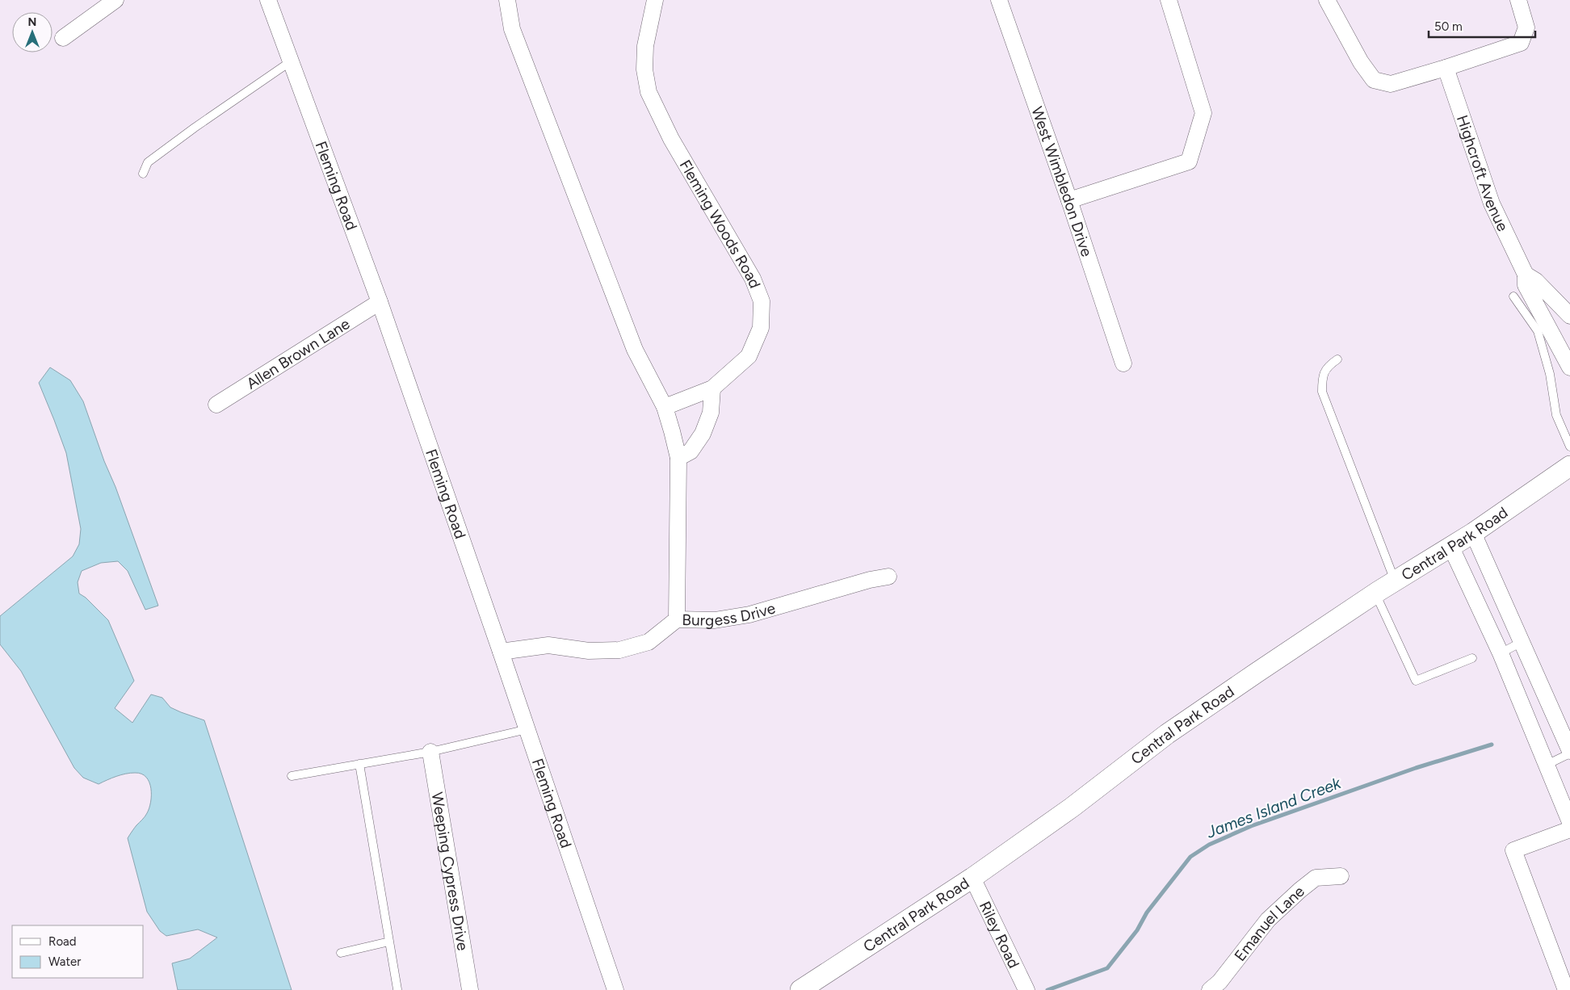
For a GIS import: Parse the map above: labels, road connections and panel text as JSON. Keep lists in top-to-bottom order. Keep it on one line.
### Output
{"streets":{"street":["Highcroft Avenue","West Wimbledon Drive","Fleming Road","Fleming Woods Road","Allen Brown Lane","Central Park Road","Burgess Drive","Weeping Cypress Drive","Emanuel Lane","Riley Road"]},"crossings":[["Fleming Road","Allen Brown Lane"],["Fleming Road","Burgess Drive"],["Central Park Road","Riley Road"]],"water":["James Island Creek"],"legend":["Road","Water"],"scale_bar":"50 m","north":"top"}
